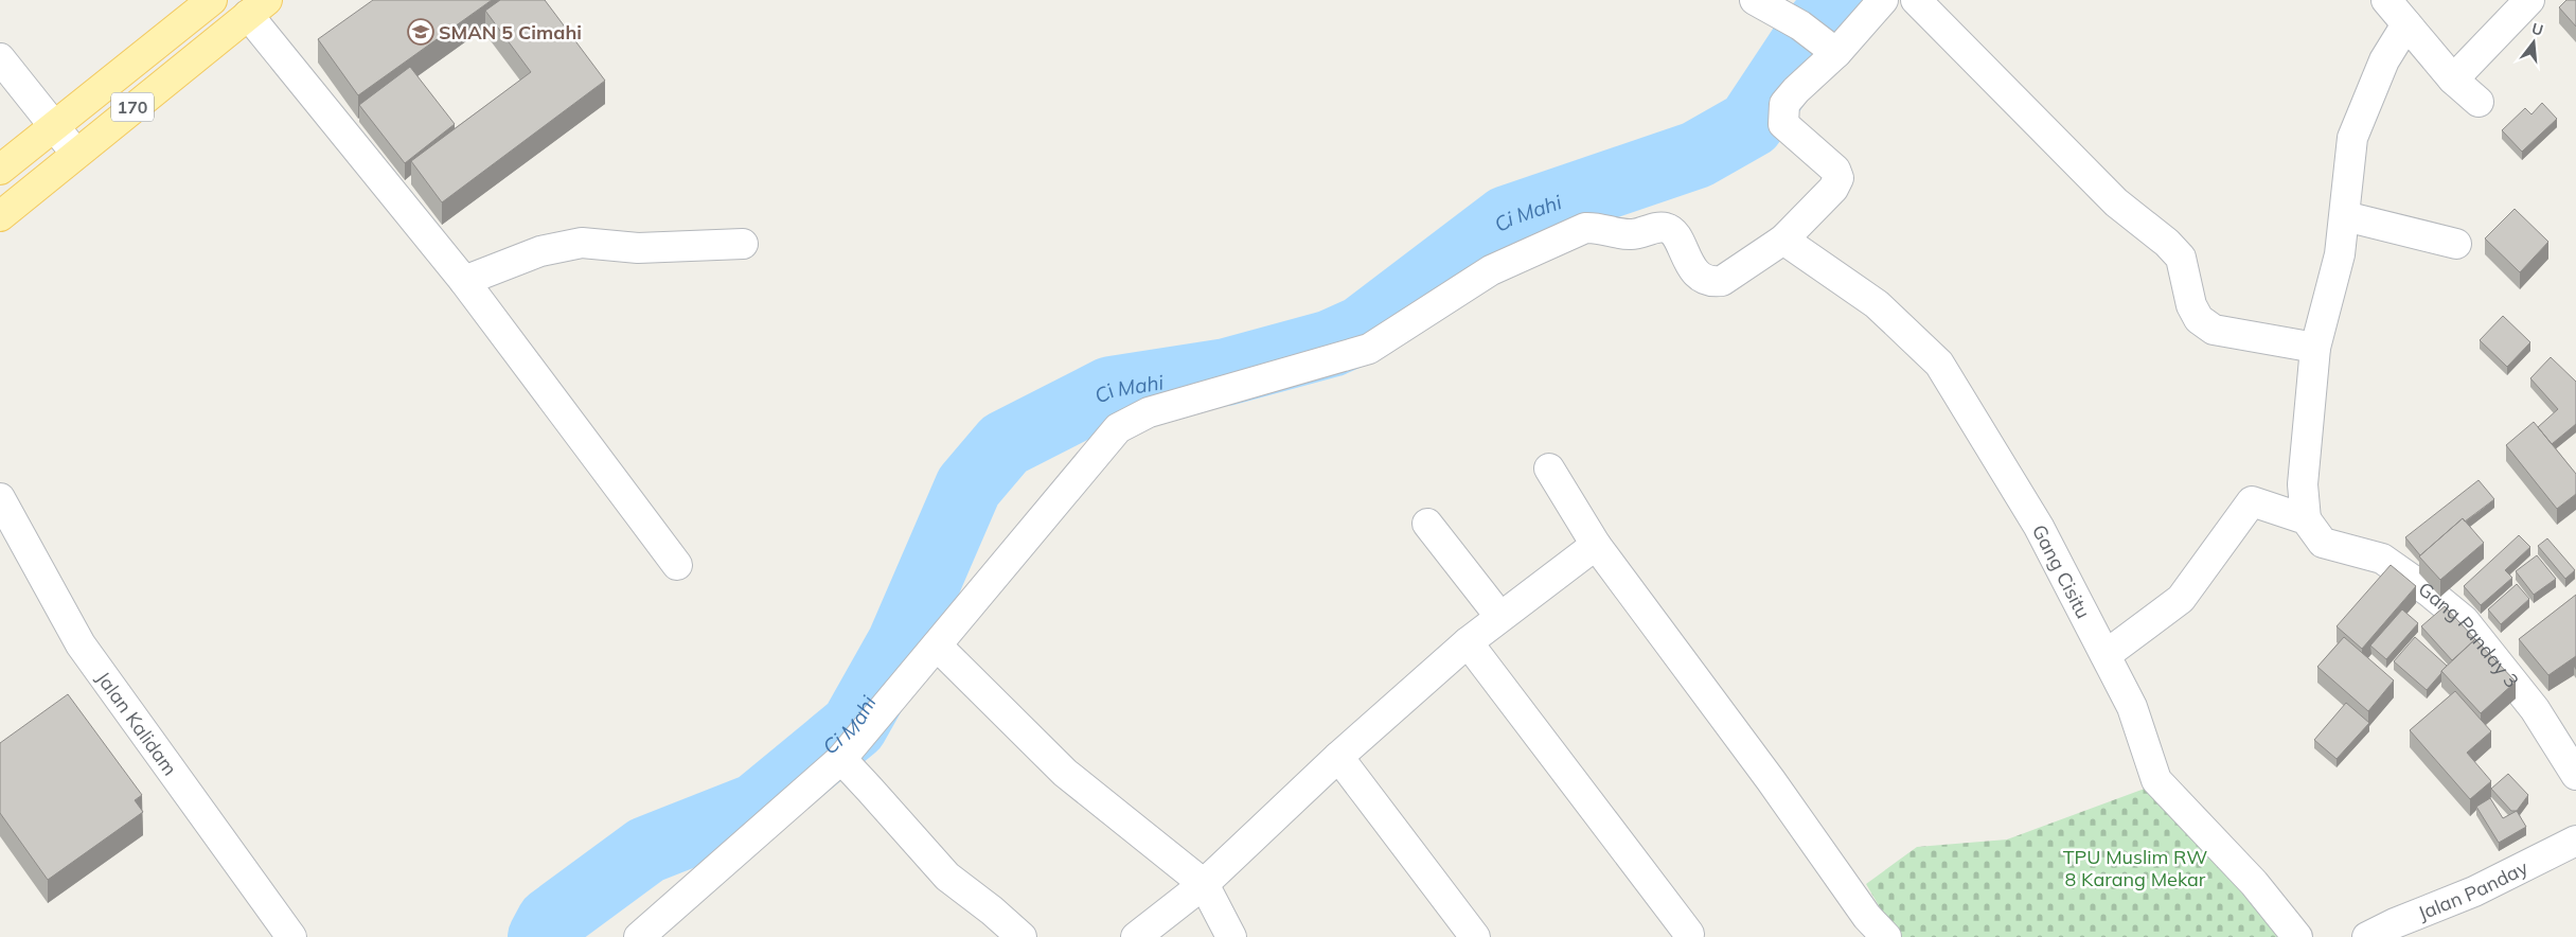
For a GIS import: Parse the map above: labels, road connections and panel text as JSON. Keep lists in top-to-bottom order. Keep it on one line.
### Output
{"streets":{"main road":["170"],"street":["Gang Cisitu","Gang Panday 3","Jalan Kalidam","Jalan Panday"]},"water":["Ci Mahi"],"parks":["TPU Muslim RW 8 Karang Mekar"],"places":{"school or university":["SMAN 5 Cimahi"]},"north":"top"}
